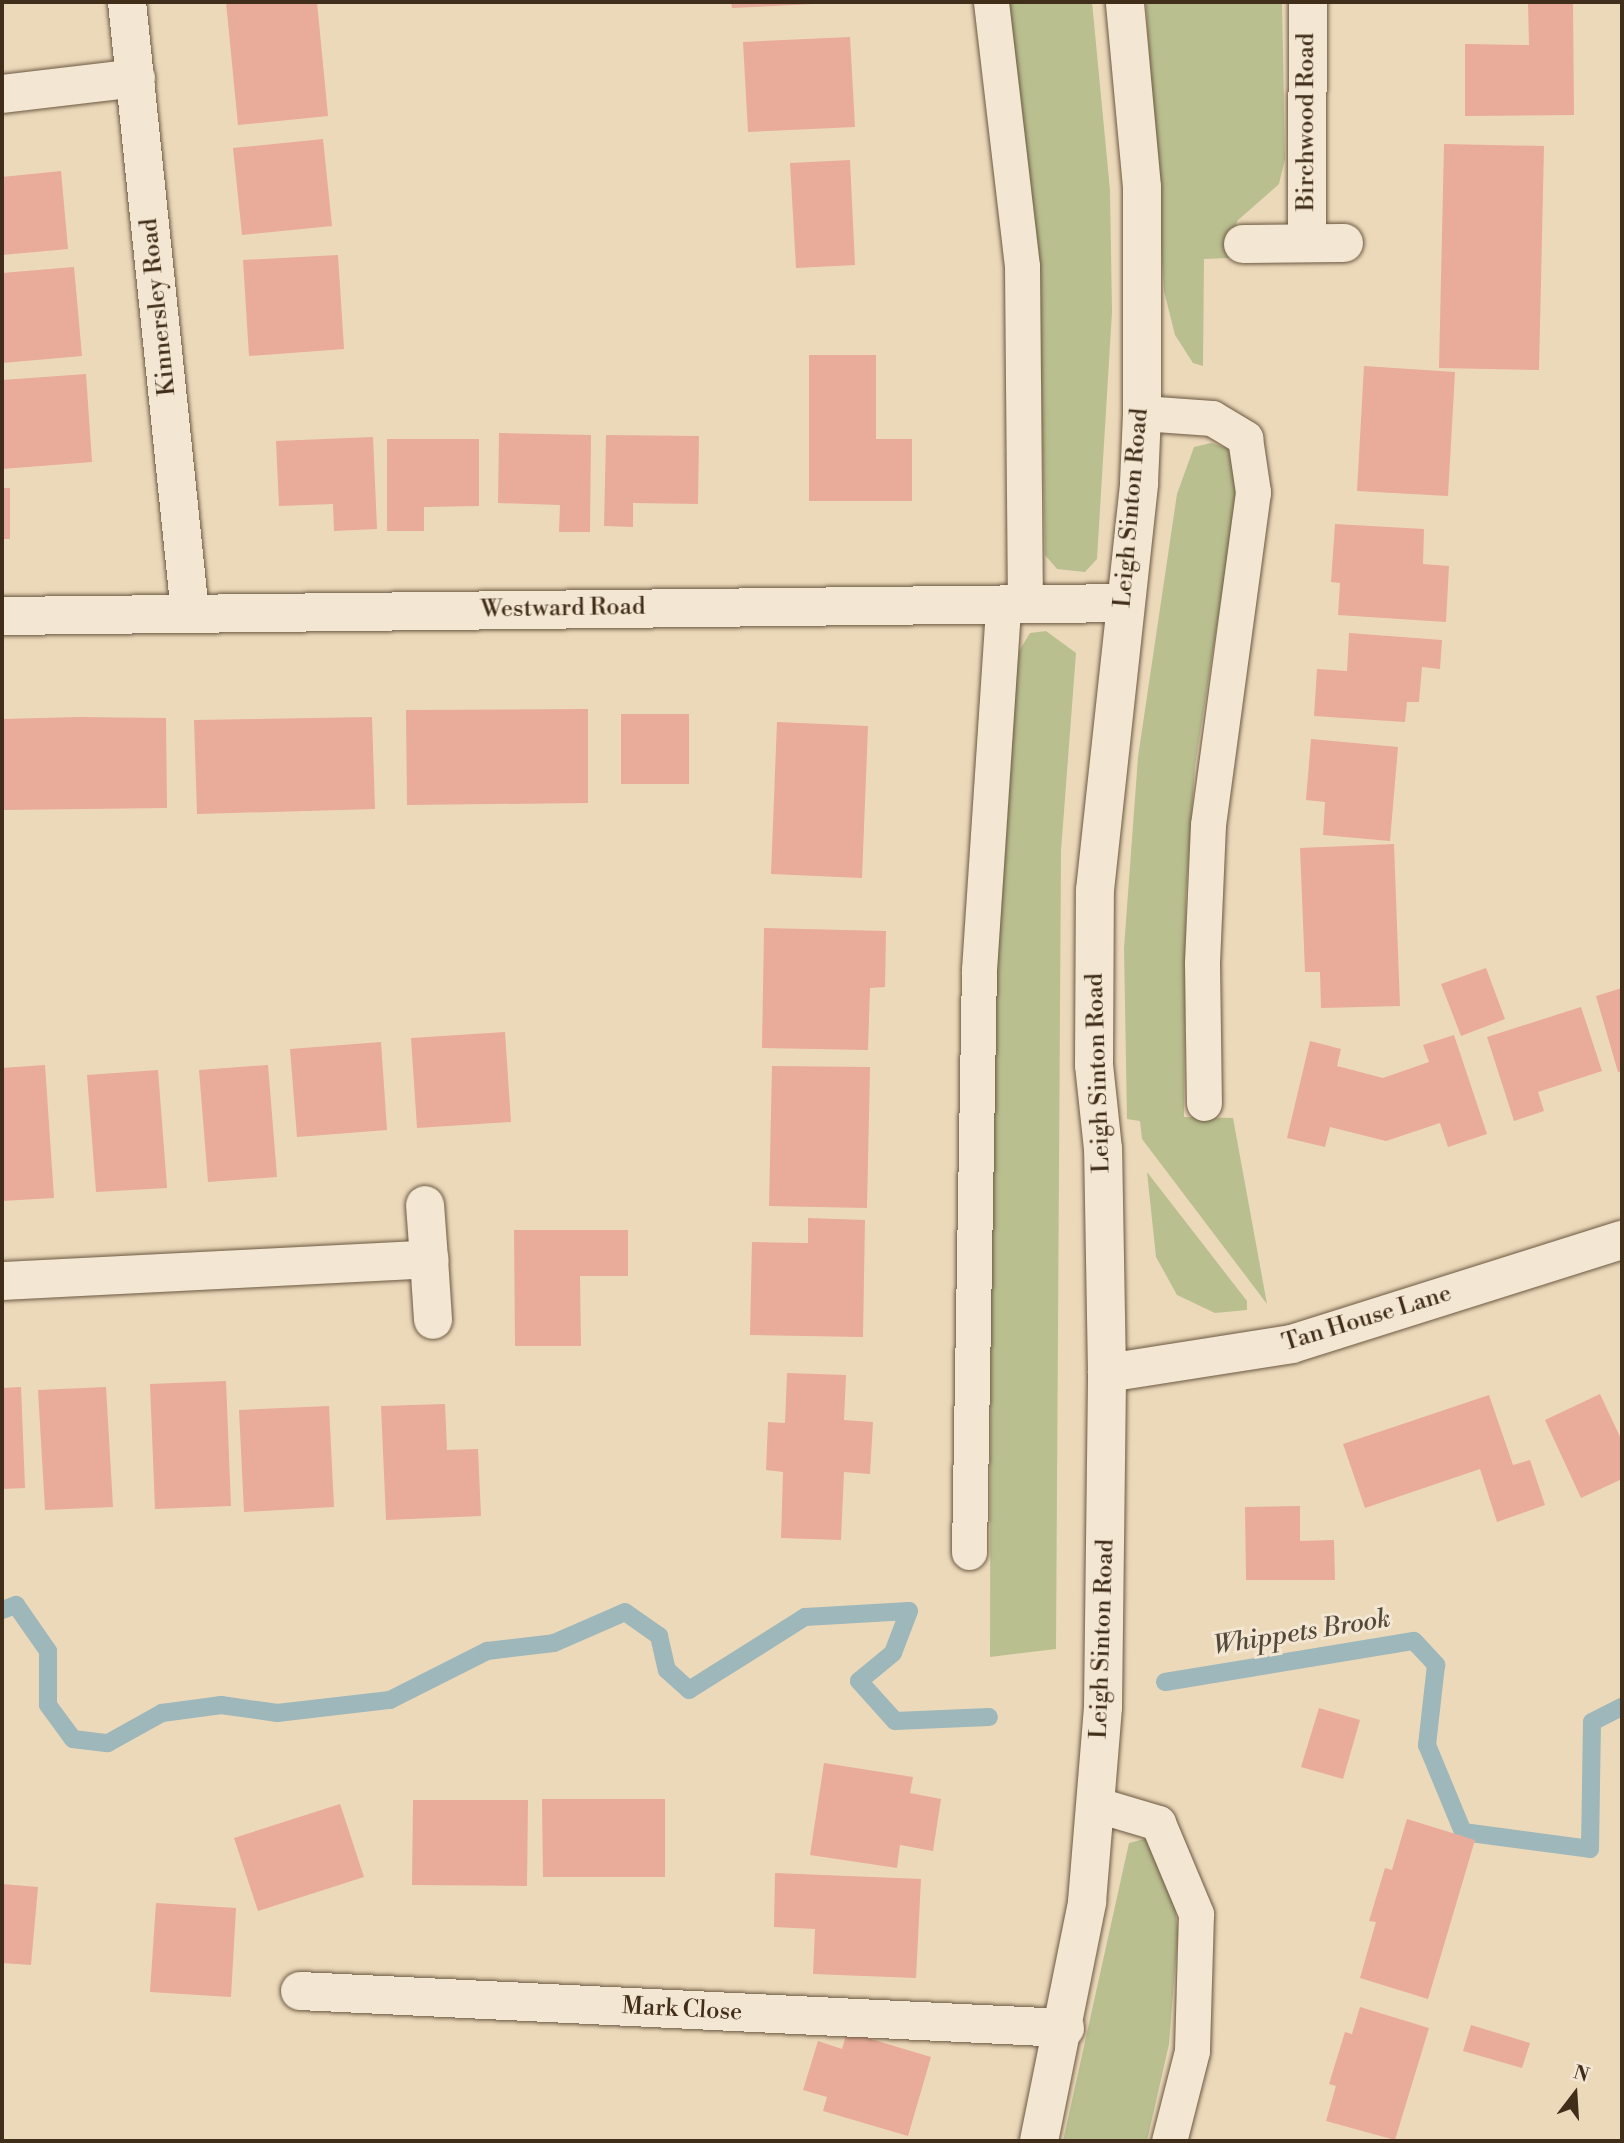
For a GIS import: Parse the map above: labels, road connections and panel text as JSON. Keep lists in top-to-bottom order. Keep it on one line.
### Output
{"streets":{"street":["Birchwood Road","Kinnersley Road","Leigh Sinton Road","Westward Road","Tan House Lane","Mark Close"]},"crossings":[["Kinnersley Road","Westward Road"],["Leigh Sinton Road","Westward Road"],["Leigh Sinton Road","Tan House Lane"],["Leigh Sinton Road","Mark Close"]],"water":["Whippets Brook"],"north":"top"}
